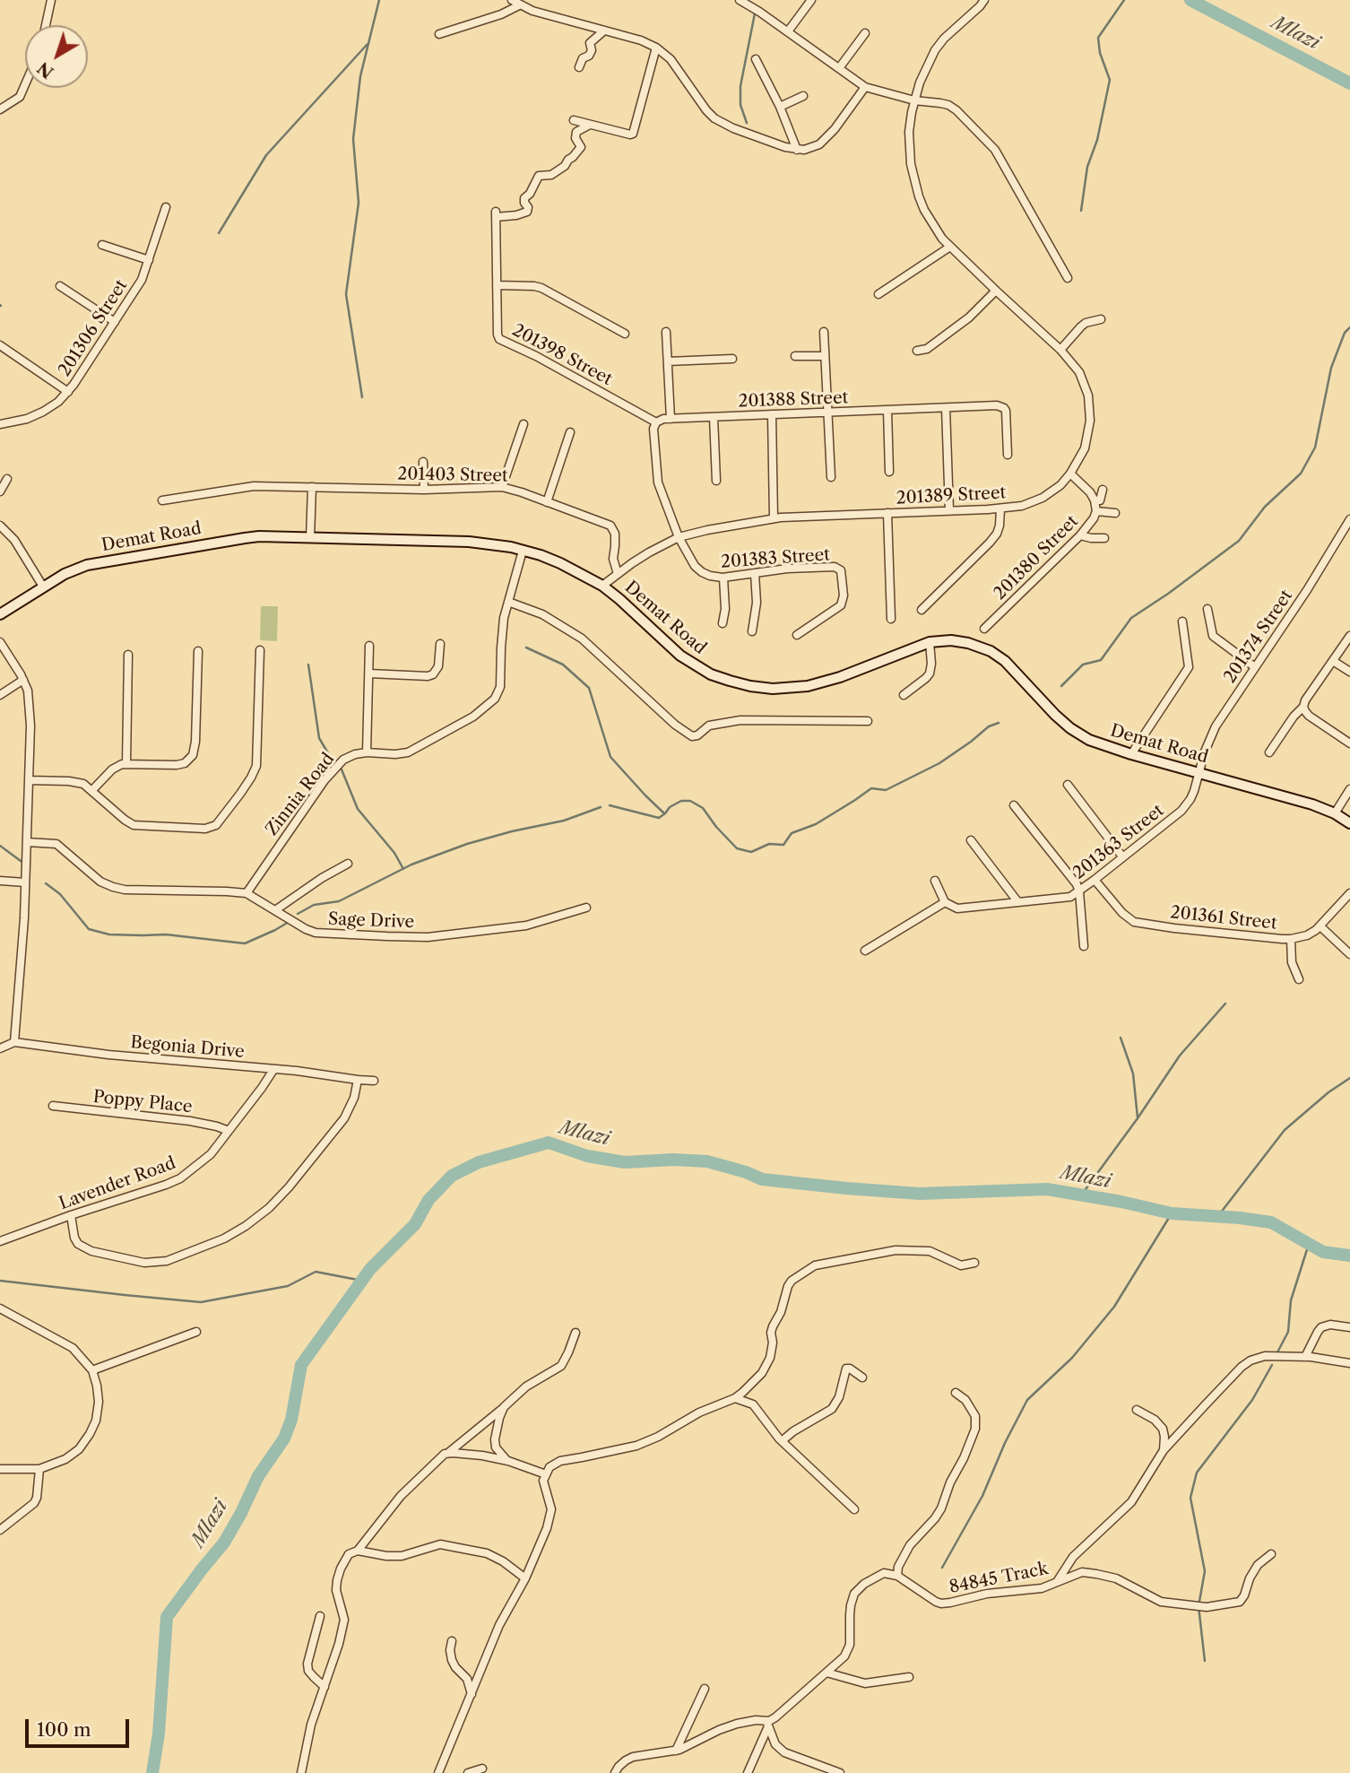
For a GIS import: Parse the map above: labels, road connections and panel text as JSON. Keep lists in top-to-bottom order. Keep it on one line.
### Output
{"streets":{"street":["201306 Street","201398 Street","201388 Street","201403 Street","201389 Street","Demat Road","201380 Street","201383 Street","201374 Street","Zinnia Road","201363 Street","201361 Street","Sage Drive","Begonia Drive","Poppy Place","Lavender Road","84845 Track"]},"crossings":[["201398 Street","201388 Street"],["201403 Street","201389 Street"],["201389 Street","Demat Road"],["201389 Street","201383 Street"],["Demat Road","201374 Street"],["Demat Road","Zinnia Road"],["Demat Road","201363 Street"],["201374 Street","201363 Street"],["Zinnia Road","Sage Drive"],["201363 Street","201361 Street"],["Begonia Drive","Lavender Road"],["Poppy Place","Lavender Road"]],"water":["Mlazi"],"scale_bar":"100 m","north":"bottom left"}
